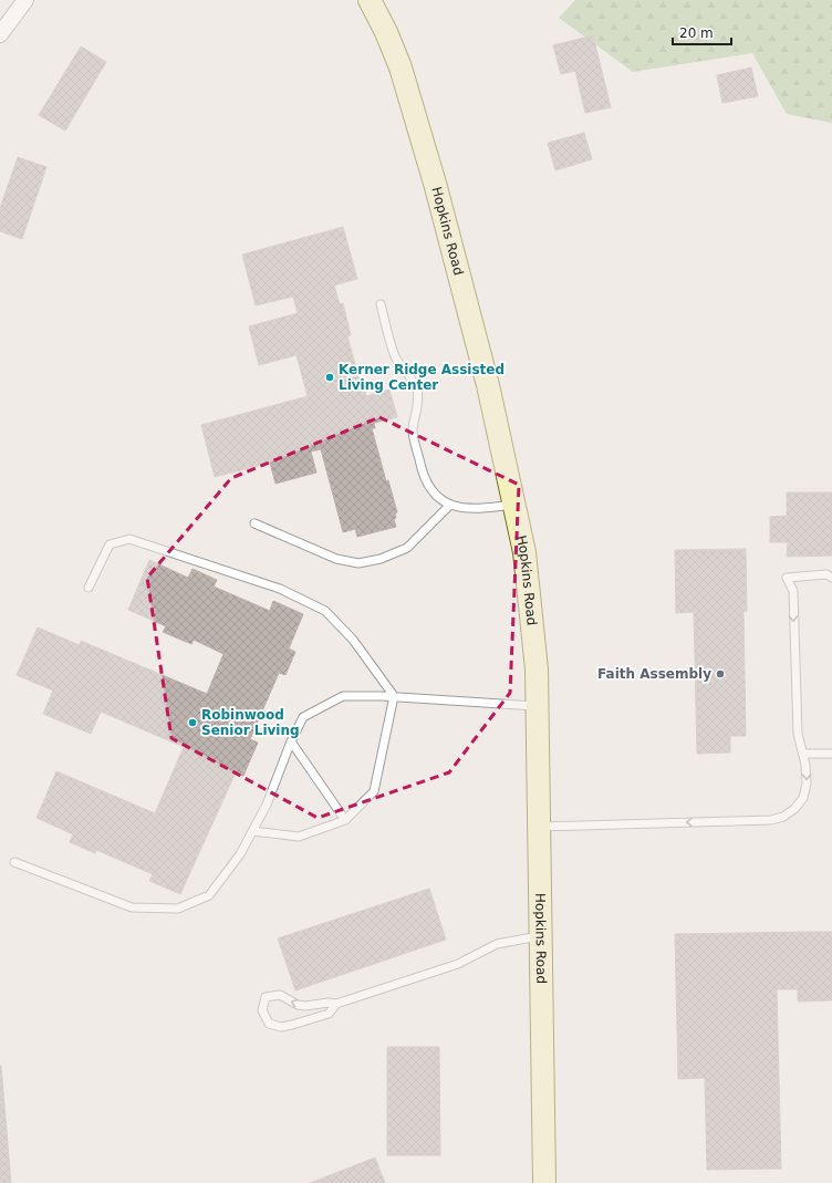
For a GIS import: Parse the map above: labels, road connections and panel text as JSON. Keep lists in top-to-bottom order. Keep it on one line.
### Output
{"streets":{"main road":["Hopkins Road"]},"places":["Kerner Ridge Assisted Living Center","Faith Assembly","Robinwood Senior Living"],"scale_bar":"20 m"}
